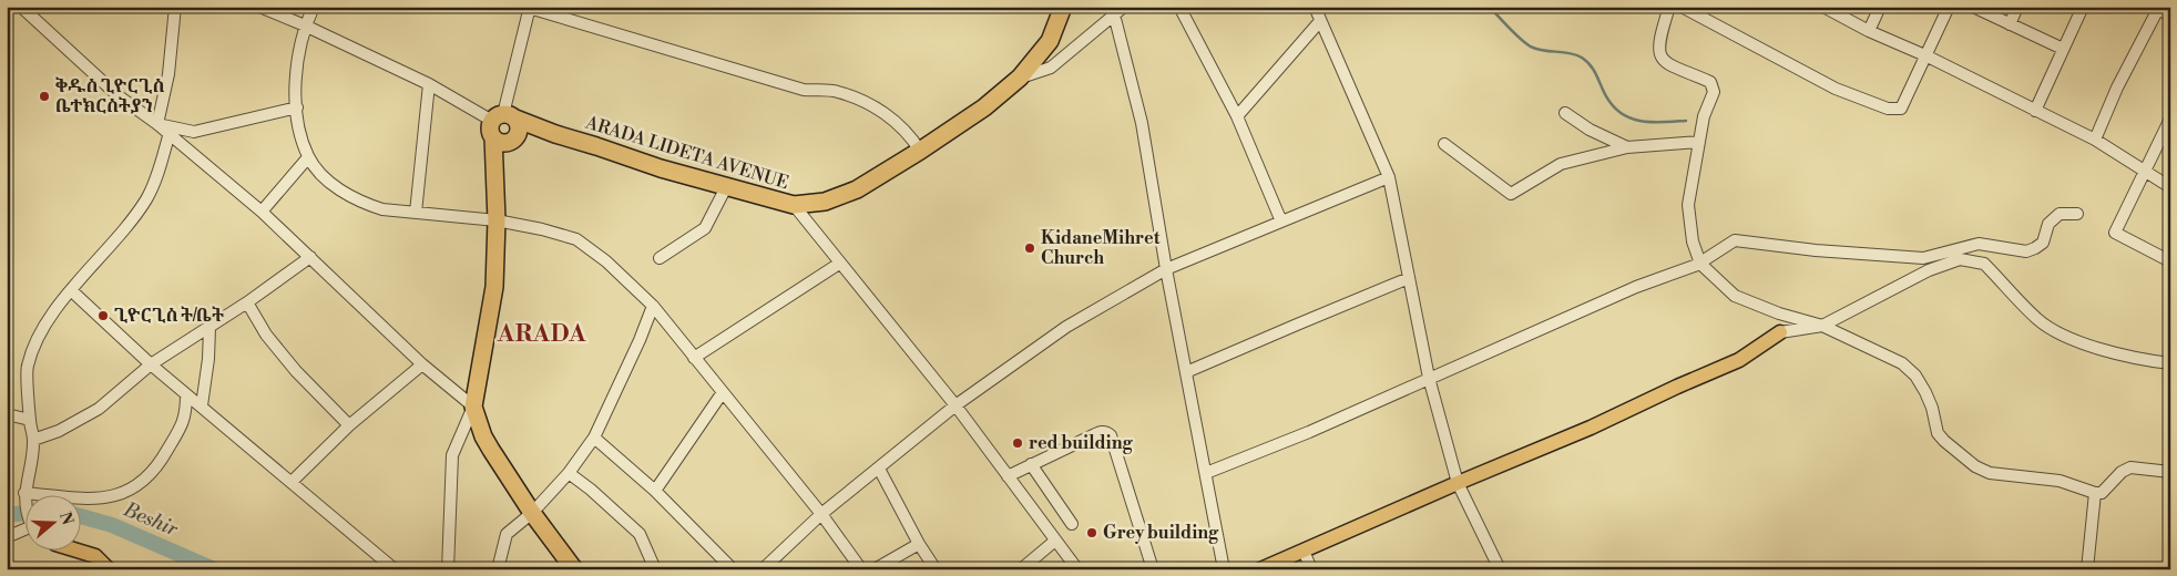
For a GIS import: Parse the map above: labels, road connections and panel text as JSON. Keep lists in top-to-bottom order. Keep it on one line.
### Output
{"streets":{"highway":["ARADA LIDETA AVENUE"]},"districts":["ARADA"],"water":["Beshir"],"places":["ቅዱስ ጊዮርጊስ ቤተክርስትያን","KidaneMihret Church","ጊዮርጊስ ት/ቤት","red building","Grey building"],"north":"right"}
